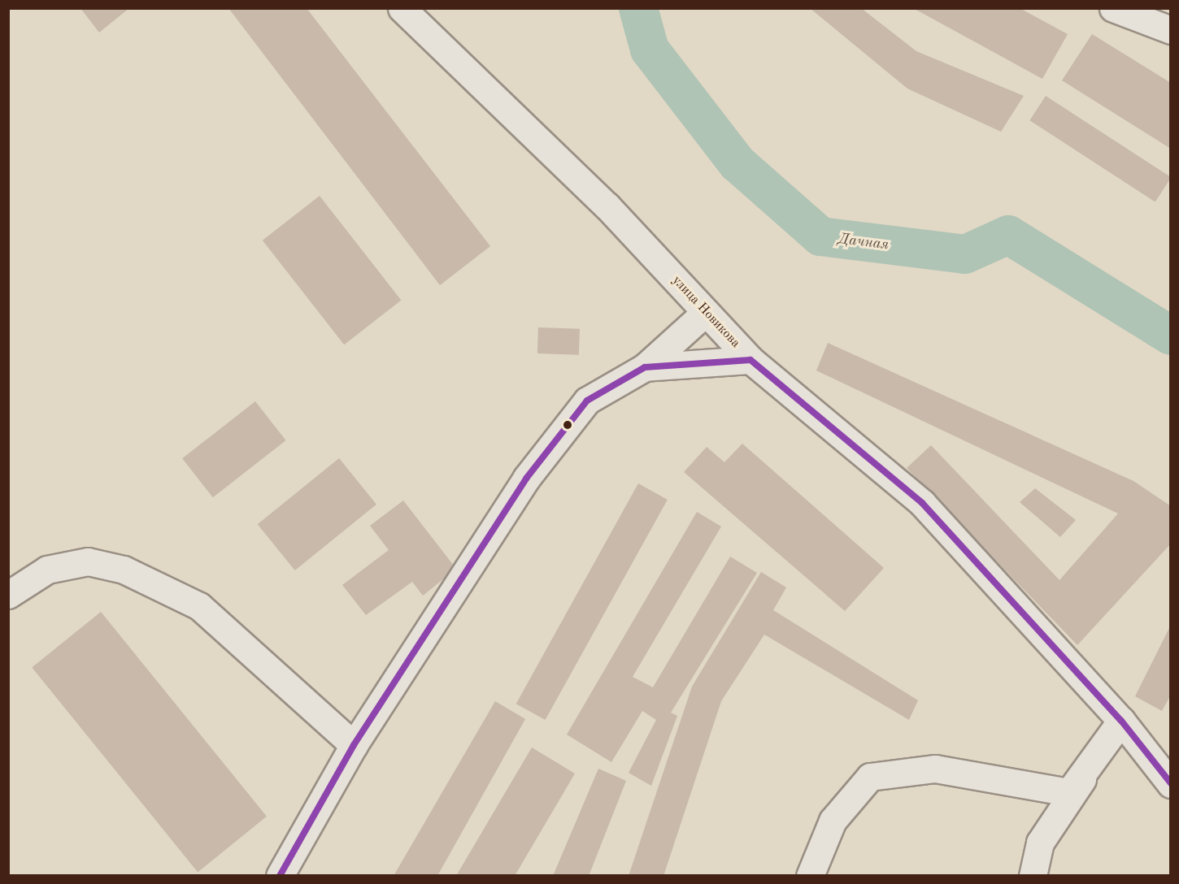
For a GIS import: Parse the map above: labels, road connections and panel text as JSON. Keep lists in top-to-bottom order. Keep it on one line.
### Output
{"streets":{"street":["улица Новикова"]},"water":["Дачная"]}
